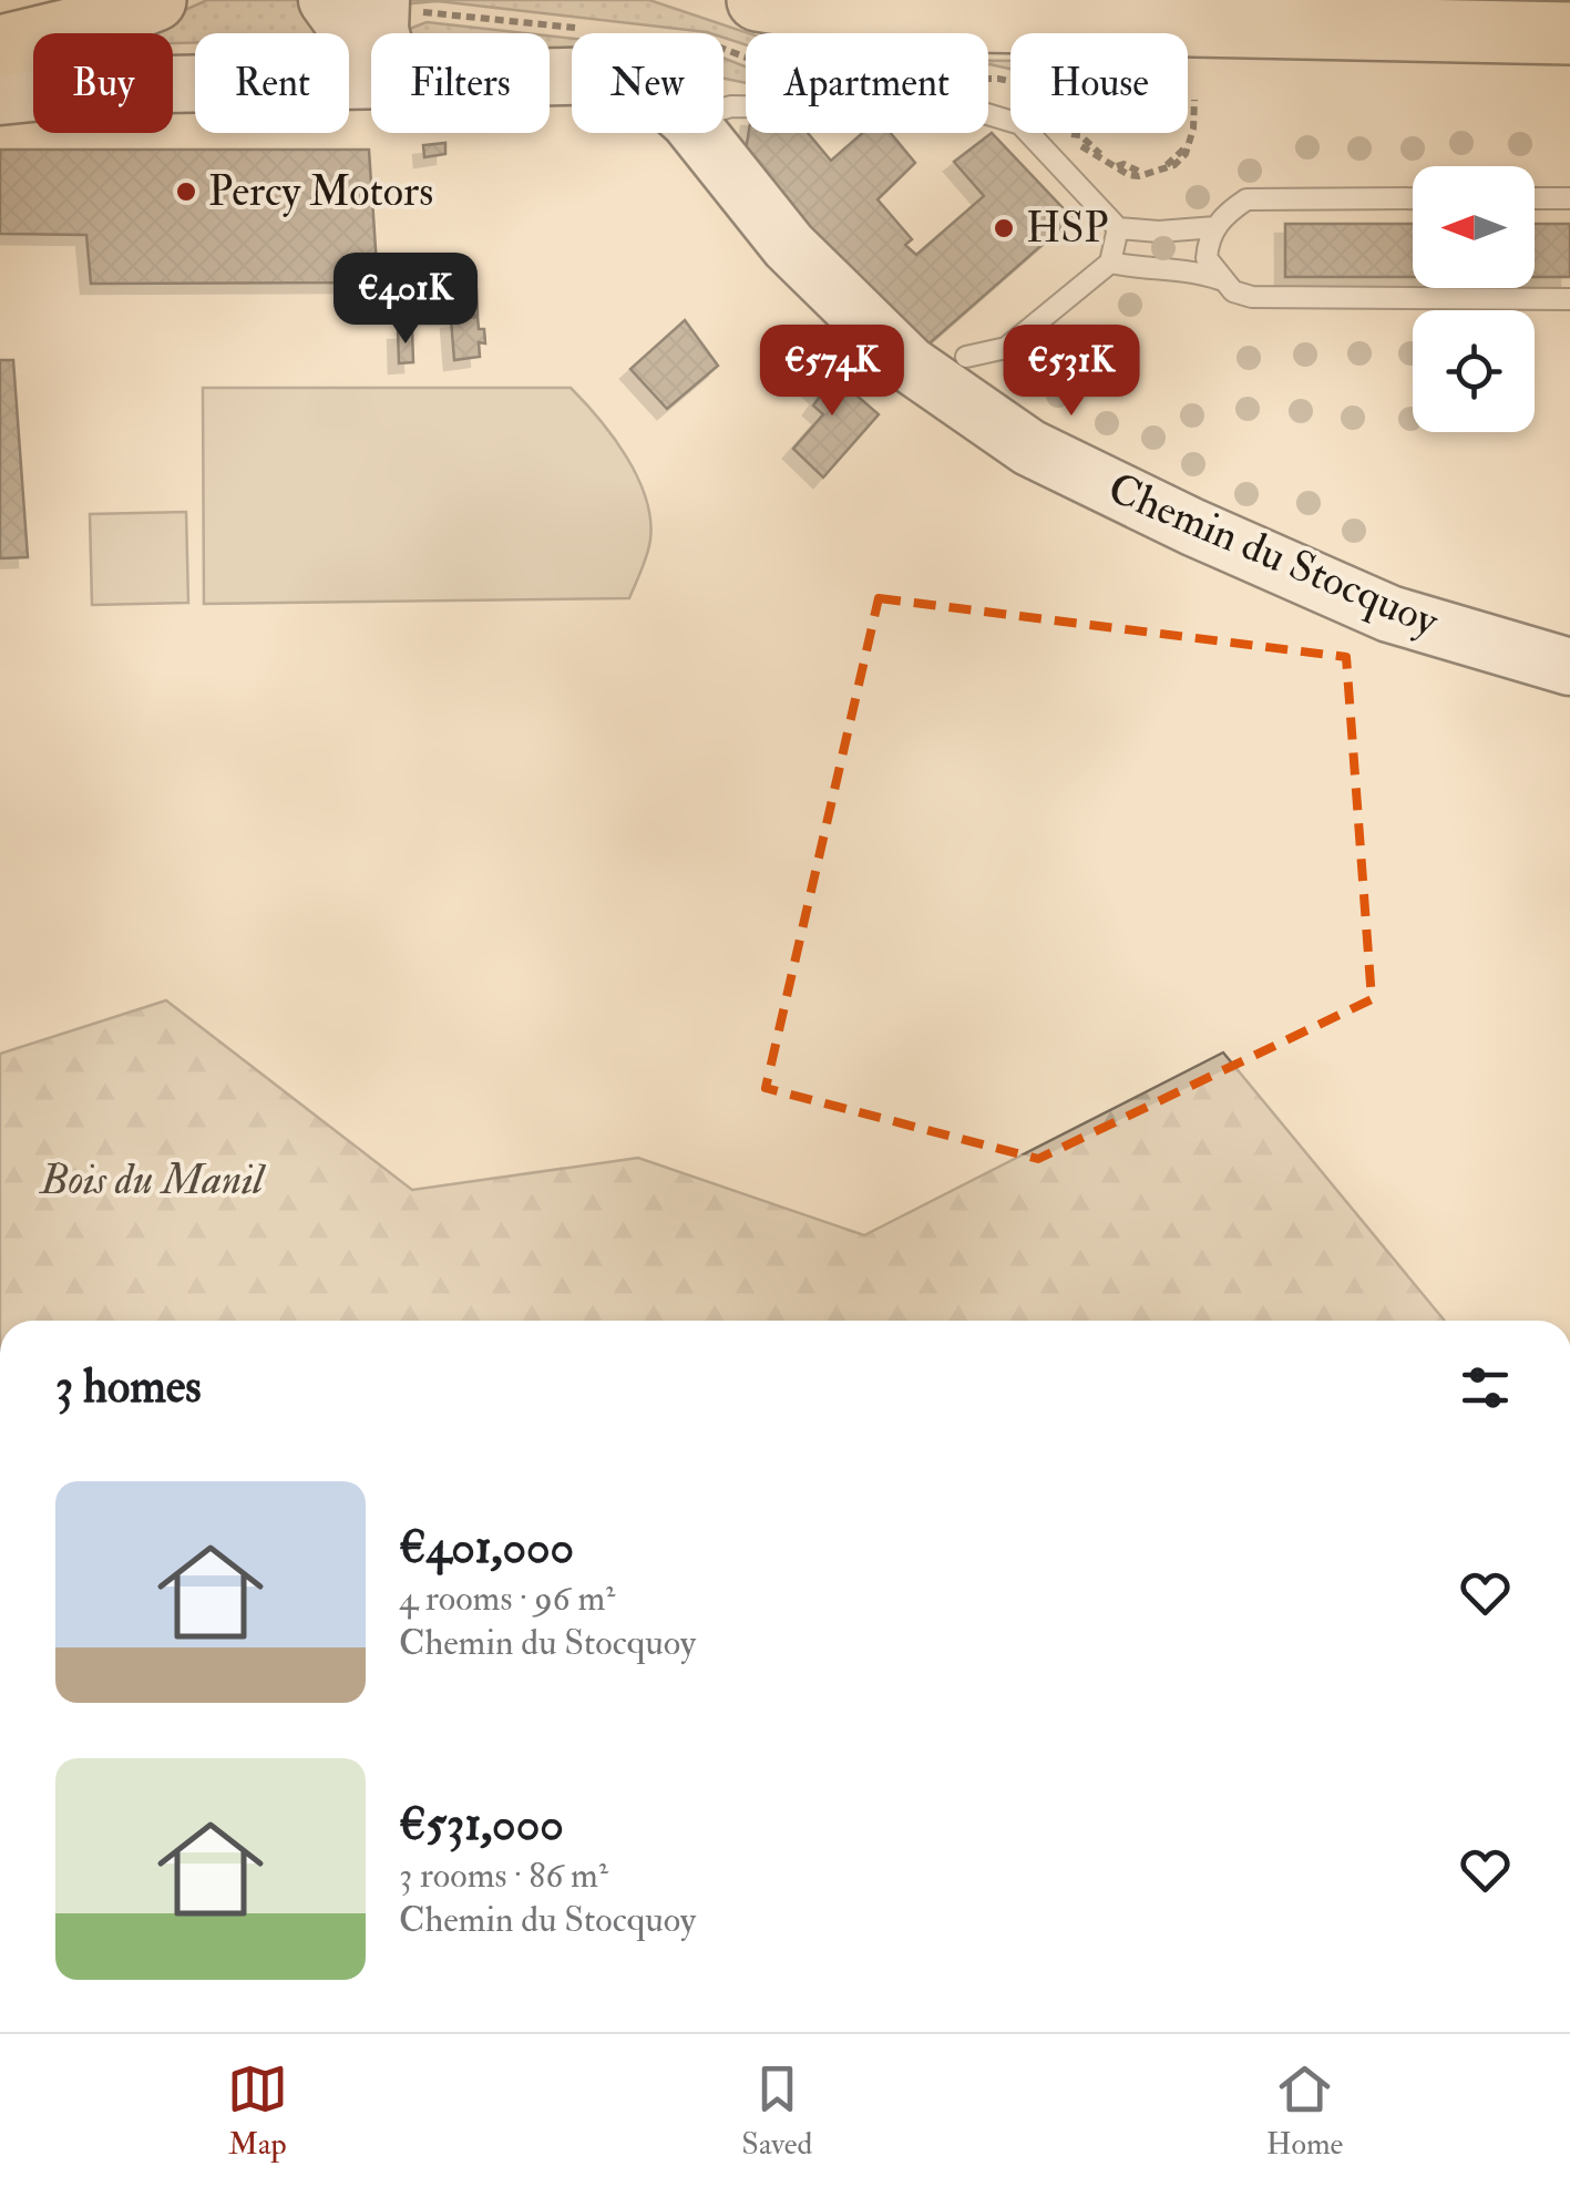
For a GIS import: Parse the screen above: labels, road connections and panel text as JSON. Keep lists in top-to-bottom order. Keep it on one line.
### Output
{"streets":{"street":["Chemin du Stocquoy"]},"parks":["Bois du Manil"],"places":["Percy Motors","HSP"],"north":"left","page":{"chip":["Buy","Rent","Filters","New","Apartment","House"],"price":["€401K","€574K","€531K"],"heading":"3 homes","list":[{"name":"€401,000","note":"4 rooms · 96 m² · Chemin du Stocquoy"},{"name":"€531,000","note":"3 rooms · 86 m² · Chemin du Stocquoy"}],"tabs":["Map","Saved","Home"]}}
